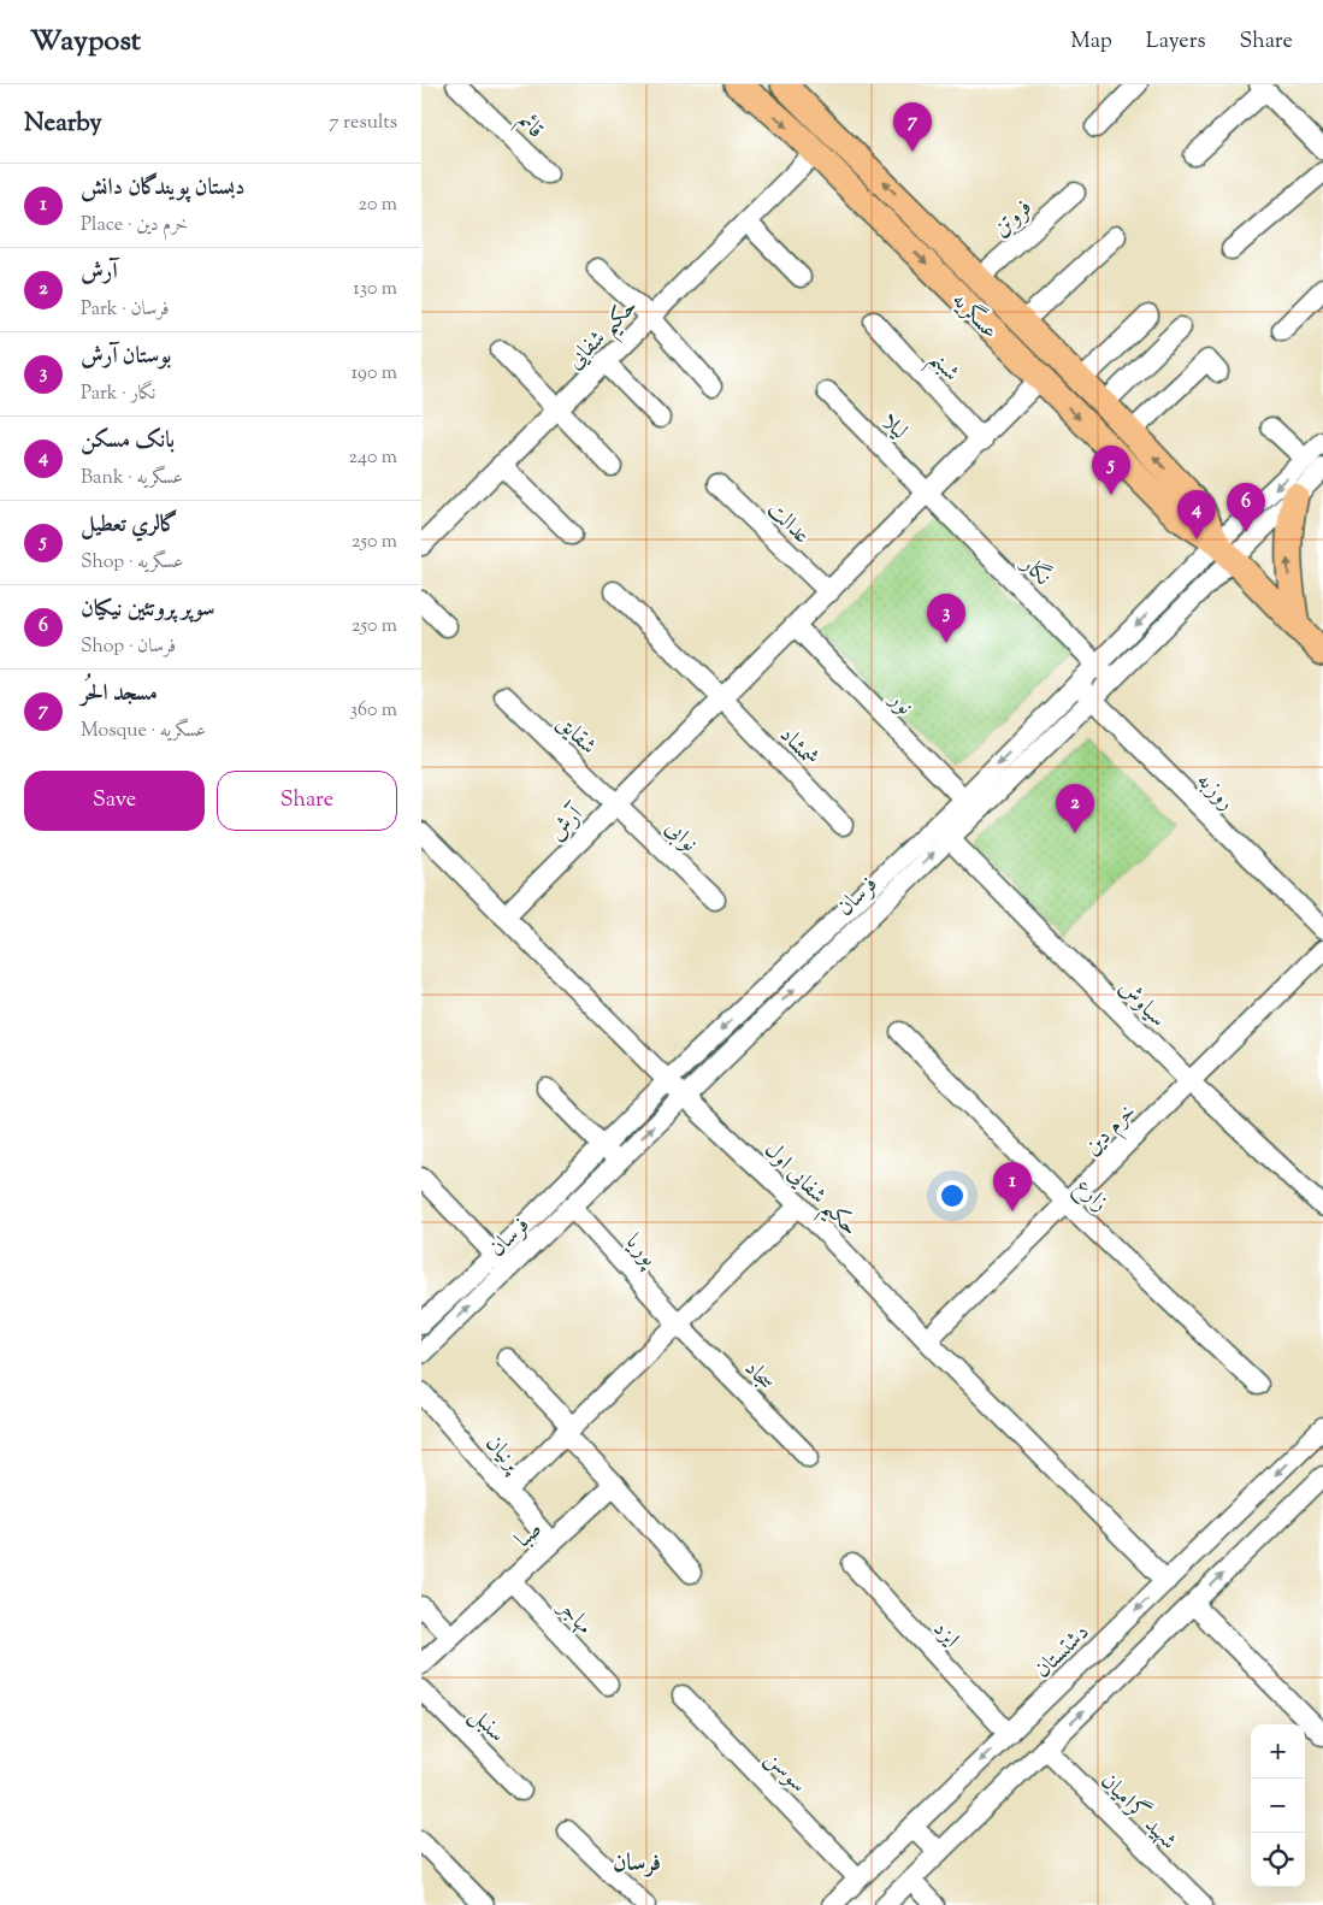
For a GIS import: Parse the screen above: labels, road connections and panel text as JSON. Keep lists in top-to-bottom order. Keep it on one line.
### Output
{"streets":{"main road":["عسگریه"],"street":["قائم","فروتن","حکیم شفایی","شبنم","لیلا","عدالت","نگار","نور","شقایق","شمشاد","روزبه","آرش","نوابی","فرسان","سیاوش","خرم دین","حکیم شفایی اول","زارع","پوریا","سجاد","پرنیان","صبا","مهاجر","ایزد","دشتستان","سنبل","سوسن","شهید گرامیان"]},"crossings":[["فروتن","عسگریه"],["عسگریه","حکیم شفایی"],["عسگریه","آرش"],["عسگریه","فرسان"],["شبنم","آرش"],["لیلا","نگار"],["لیلا","آرش"],["عدالت","آرش"],["نگار","آرش"],["نگار","فرسان"],["نور","آرش"],["نور","فرسان"],["شقایق","آرش"],["شقایق","نوابی"],["شمشاد","آرش"],["روزبه","فرسان"],["آرش","نوابی"],["آرش","حکیم شفایی اول"],["فرسان","سیاوش"],["فرسان","حکیم شفایی اول"],["فرسان","پوریا"],["سیاوش","خرم دین"],["خرم دین","حکیم شفایی اول"],["خرم دین","زارع"],["حکیم شفایی اول","صبا"],["حکیم شفایی اول","دشتستان"],["پوریا","سجاد"],["پوریا","صبا"],["سجاد","صبا"],["پرنیان","صبا"],["صبا","مهاجر"],["ایزد","دشتستان"],["دشتستان","سوسن"]],"districts":["فرسان"],"page":{"header":"Waypost","nav":["Map","Layers","Share"],"heading":["Nearby","7 results"],"pins":["7","5","6","4","3","2","1"],"list":[{"mark":"1","name":"دبستان پویندگان دانش","note":"Place · خرم دین","value":"20 m"},{"mark":"2","name":"آرش","note":"Park · فرسان","value":"130 m"},{"mark":"3","name":"بوستان آرش","note":"Park · نگار","value":"190 m"},{"mark":"4","name":"بانک مسکن","note":"Bank · عسگریه","value":"240 m"},{"mark":"5","name":"گالري تعطيل","note":"Shop · عسگریه","value":"250 m"},{"mark":"6","name":"سوپر پروتئین نیکیان","note":"Shop · فرسان","value":"250 m"},{"mark":"7","name":"مسجد الحُر","note":"Mosque · عسگریه","value":"360 m"}],"buttons":["Save","Share"],"map_buttons":["+","−"]}}
